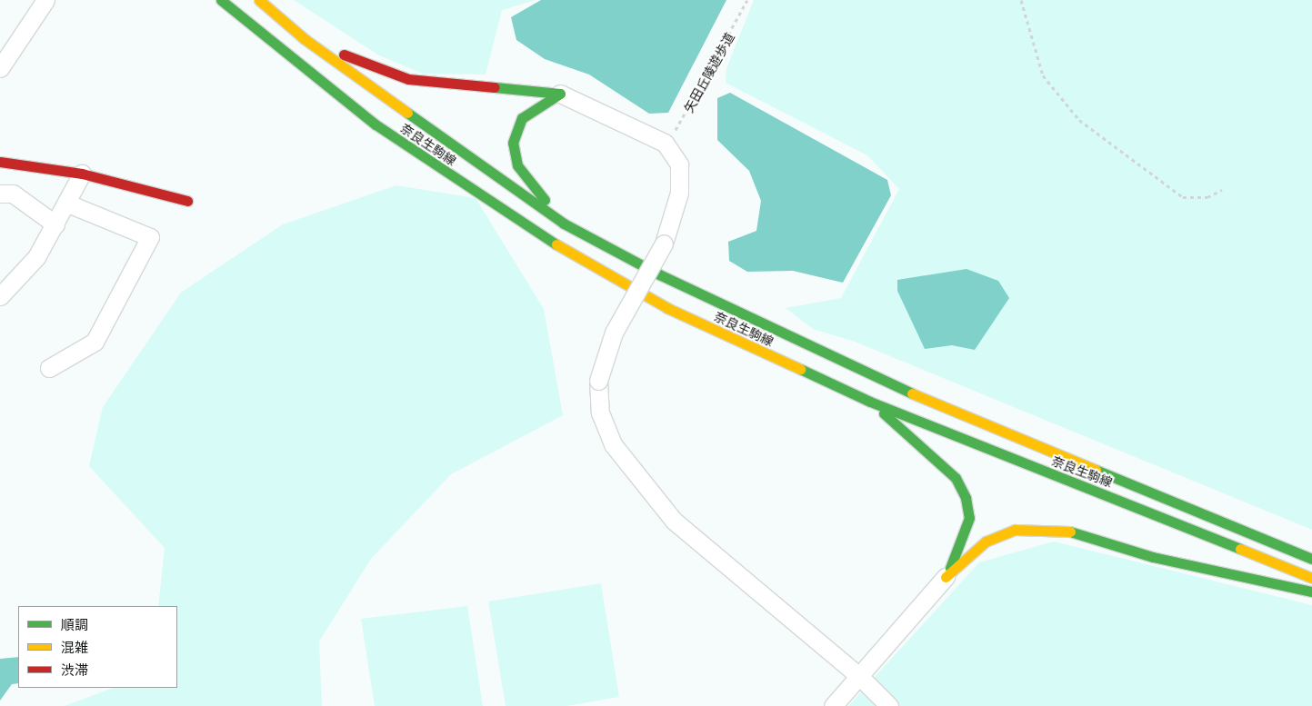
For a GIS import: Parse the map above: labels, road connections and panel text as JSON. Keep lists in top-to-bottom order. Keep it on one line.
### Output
{"streets":{"main road":["奈良生駒線"],"path":["矢田丘陵遊歩道"]},"legend":["順調","混雑","渋滞"]}
